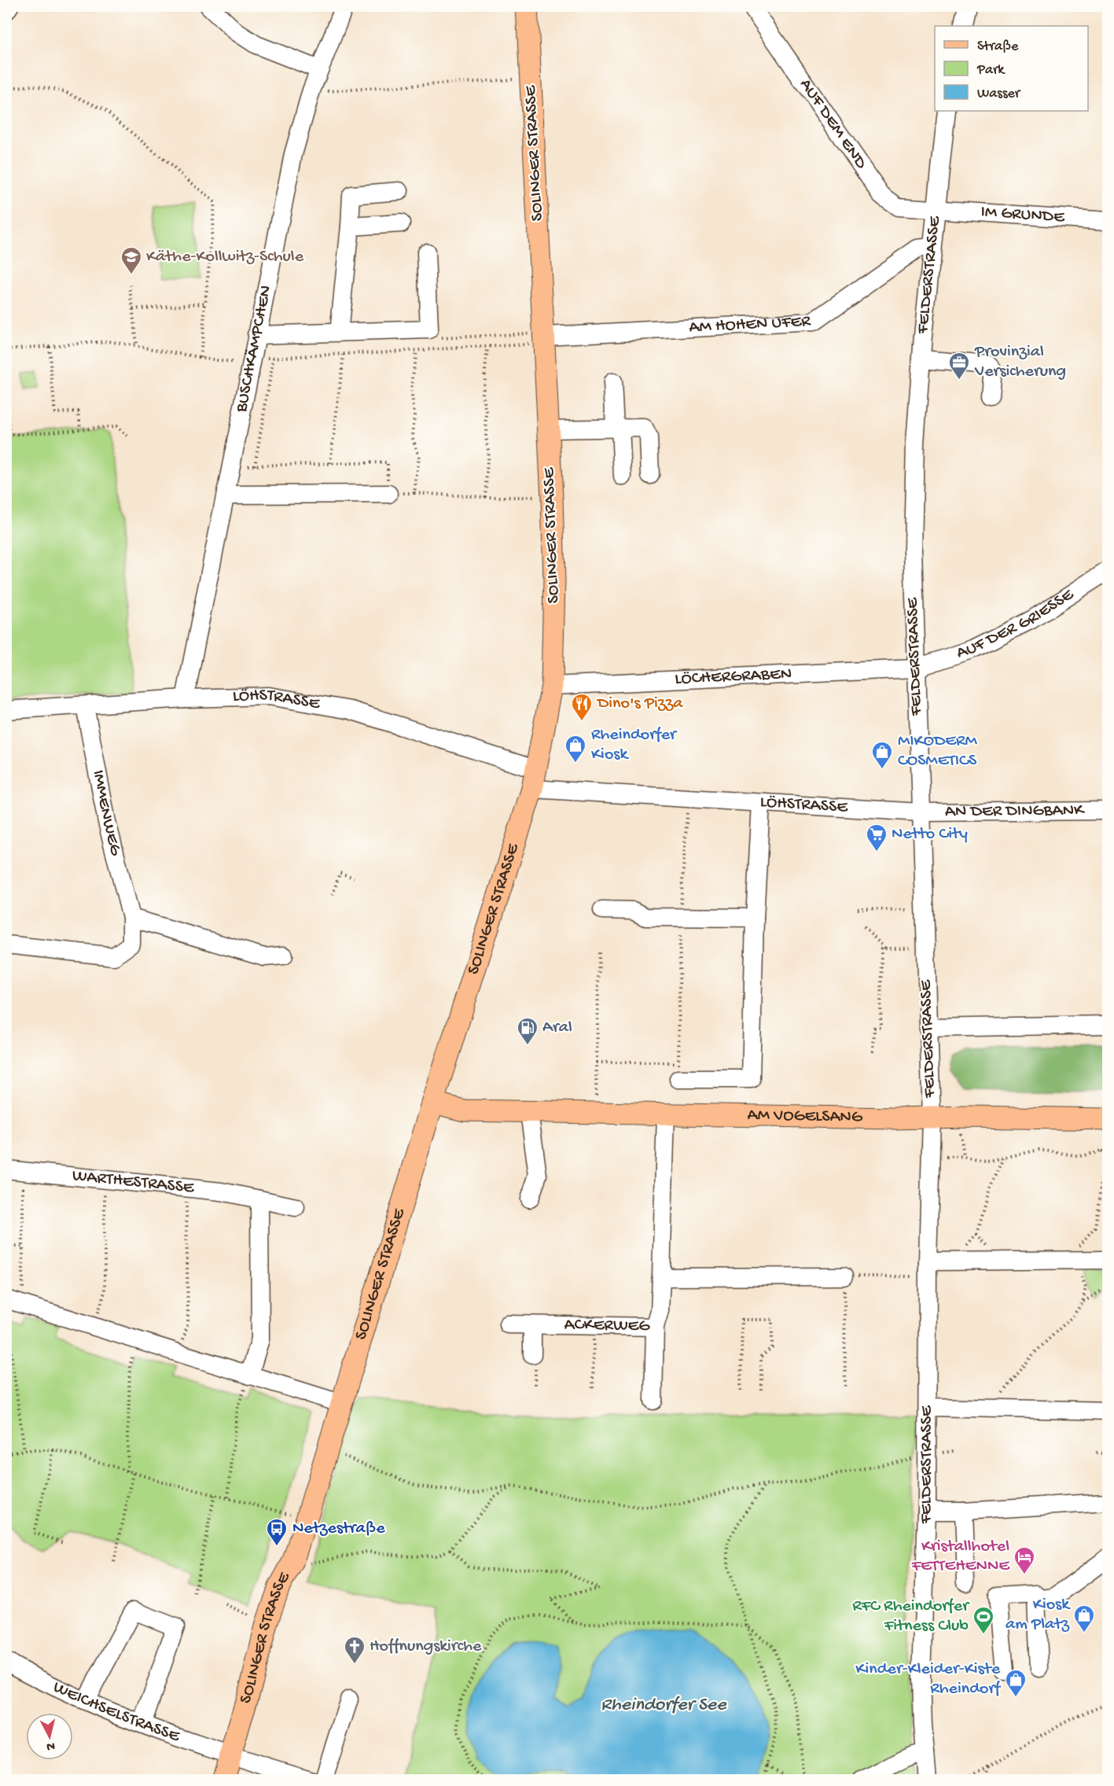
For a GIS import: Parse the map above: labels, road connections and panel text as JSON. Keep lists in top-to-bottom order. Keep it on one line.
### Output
{"streets":{"main road":["SOLINGER STRASSE","AM VOGELSANG"],"street":["AUF DEM END","IM GRUNDE","FELDERSTRASSE","AM HOHEN UFER","BUSCHKÄMPCHEN","AUF DER GRIESSE","LÖCHERGRABEN","LÖHSTRASSE","AN DER DINGBANK","IMMENWEG","WARTHESTRASSE","ACKERWEG","WEICHSELSTRASSE"]},"crossings":[["AUF DEM END","IM GRUNDE"],["AUF DEM END","FELDERSTRASSE"],["SOLINGER STRASSE","AM HOHEN UFER"],["SOLINGER STRASSE","LÖCHERGRABEN"],["SOLINGER STRASSE","LÖHSTRASSE"],["SOLINGER STRASSE","AM VOGELSANG"],["SOLINGER STRASSE","WEICHSELSTRASSE"],["IM GRUNDE","FELDERSTRASSE"],["FELDERSTRASSE","AM HOHEN UFER"],["FELDERSTRASSE","AUF DER GRIESSE"],["FELDERSTRASSE","LÖCHERGRABEN"],["FELDERSTRASSE","LÖHSTRASSE"],["FELDERSTRASSE","AN DER DINGBANK"],["FELDERSTRASSE","AM VOGELSANG"],["BUSCHKÄMPCHEN","LÖHSTRASSE"],["AUF DER GRIESSE","LÖCHERGRABEN"],["LÖHSTRASSE","AN DER DINGBANK"],["LÖHSTRASSE","IMMENWEG"],["AM VOGELSANG","ACKERWEG"]],"water":["Rheindorfer See"],"places":{"school or university":["Käthe-Kollwitz-Schule"],"office":["Provinzial Versicherung"],"restaurant":["Dino's Pizza"],"shop":["Rheindorfer Kiosk","MIKODERM COSMETICS","Kiosk am Platz","Kinder-Kleider-Kiste Rheindorf"],"supermarket":["Netto City"],"fuel station":["Aral"],"bus stop":["Netzestraße"],"hotel":["Kristallhotel FETTEHENNE"],"sports":["RFC Rheindorfer Fitness Club"],"church":["Hoffnungskirche"]},"legend":["Straße","Park","Wasser"],"north":"bottom"}
